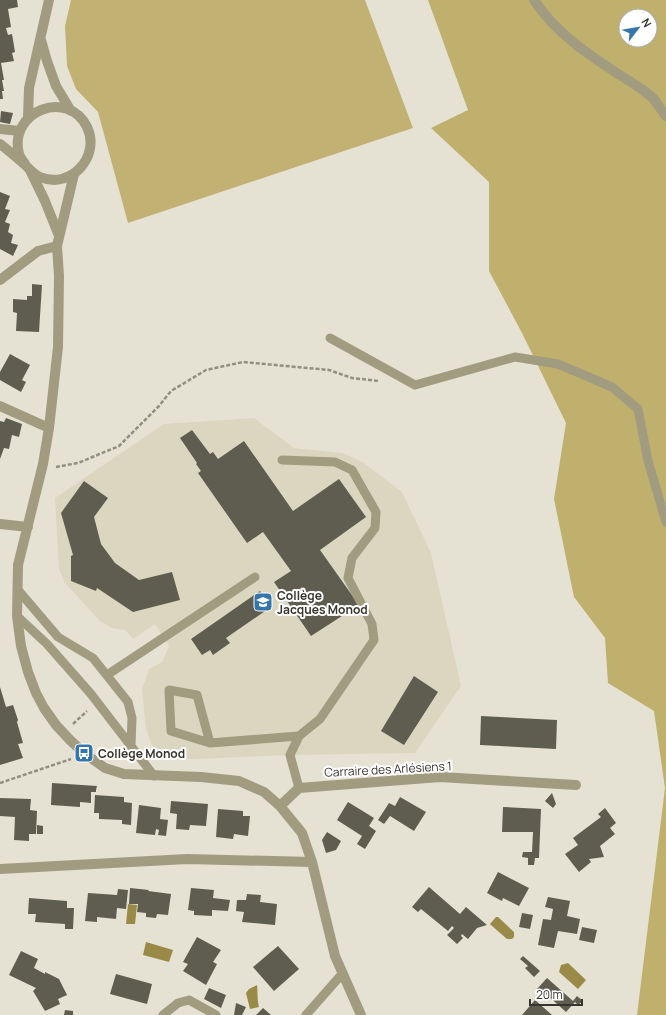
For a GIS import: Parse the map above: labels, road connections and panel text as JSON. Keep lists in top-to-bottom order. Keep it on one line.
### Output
{"streets":{"street":["Carraire des Arlésiens 1"]},"places":{"school or university":["Collège Jacques Monod"],"bus stop":["Collège Monod"]},"scale_bar":"20 m","north":"top right"}
